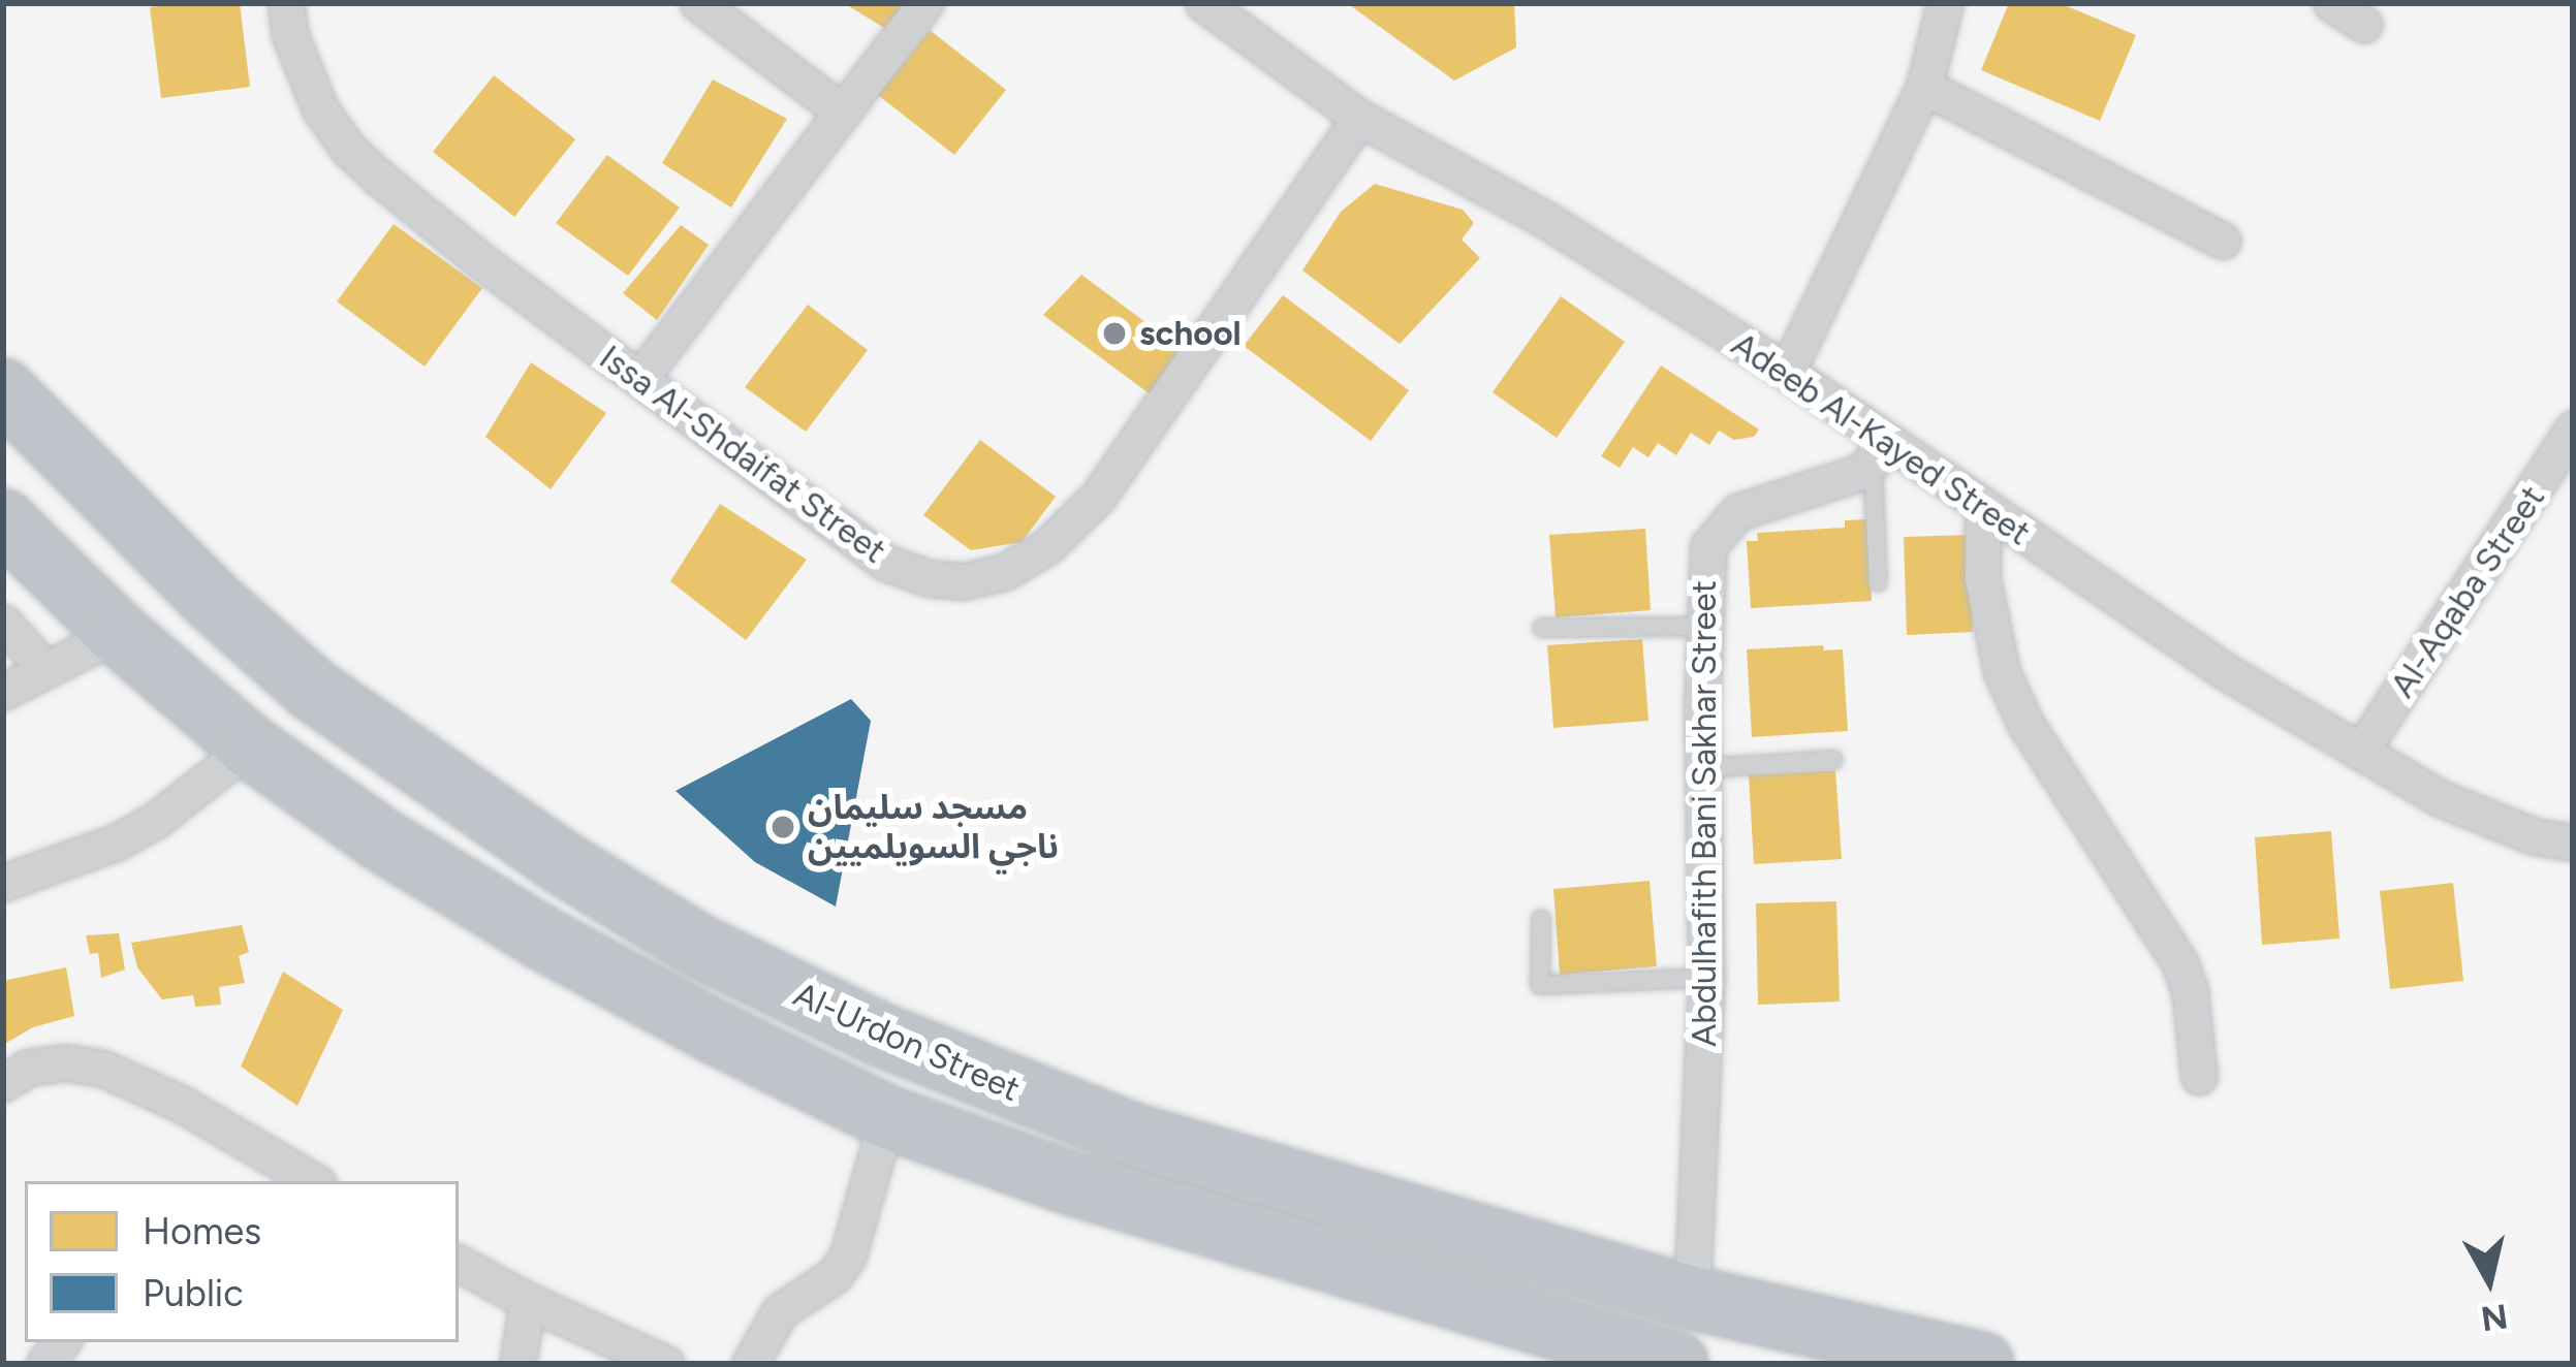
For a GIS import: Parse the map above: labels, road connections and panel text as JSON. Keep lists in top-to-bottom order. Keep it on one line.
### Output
{"streets":{"highway":["Al-Urdon Street"],"street":["Adeeb Al-Kayed Street","Issa Al-Shdaifat Street","Al-Aqaba Street","Abdulhafith Bani Sakhar Street"]},"crossings":[["Adeeb Al-Kayed Street","Issa Al-Shdaifat Street"],["Adeeb Al-Kayed Street","Al-Aqaba Street"],["Adeeb Al-Kayed Street","Abdulhafith Bani Sakhar Street"],["Abdulhafith Bani Sakhar Street","Al-Urdon Street"]],"places":["school","مسجد سليمان ناجي السويلميين"],"legend":["Homes","Public"],"north":"bottom"}
